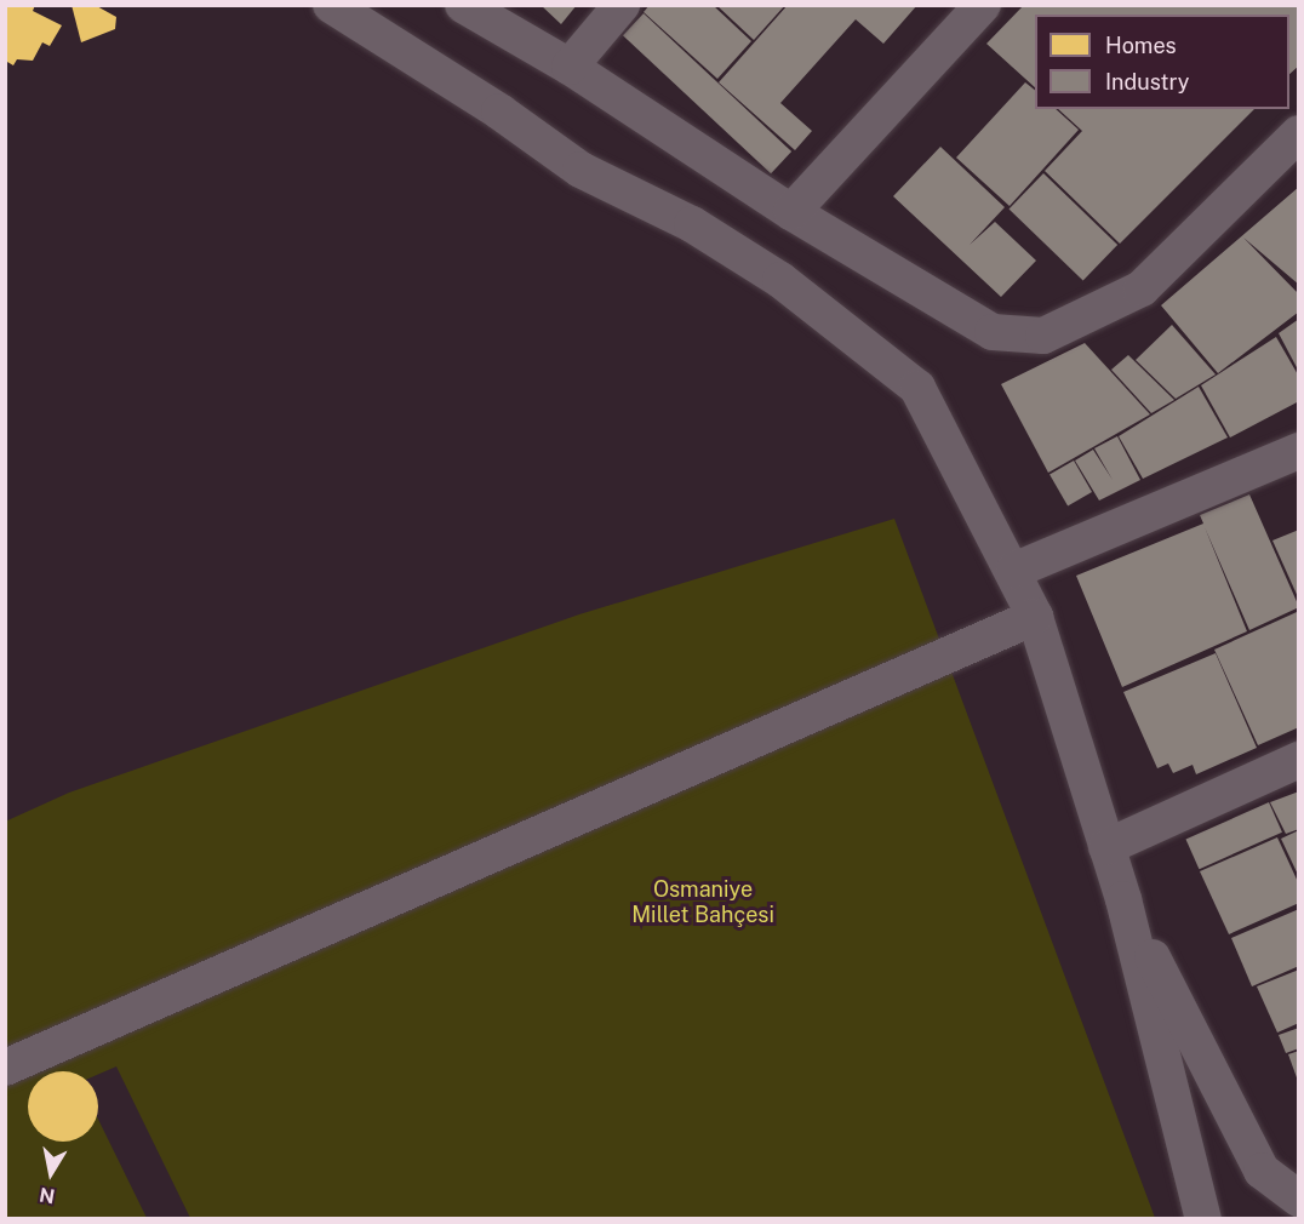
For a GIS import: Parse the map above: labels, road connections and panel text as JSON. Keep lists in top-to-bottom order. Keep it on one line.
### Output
{"parks":["Osmaniye Millet Bahçesi"],"legend":["Homes","Industry"],"north":"bottom"}
